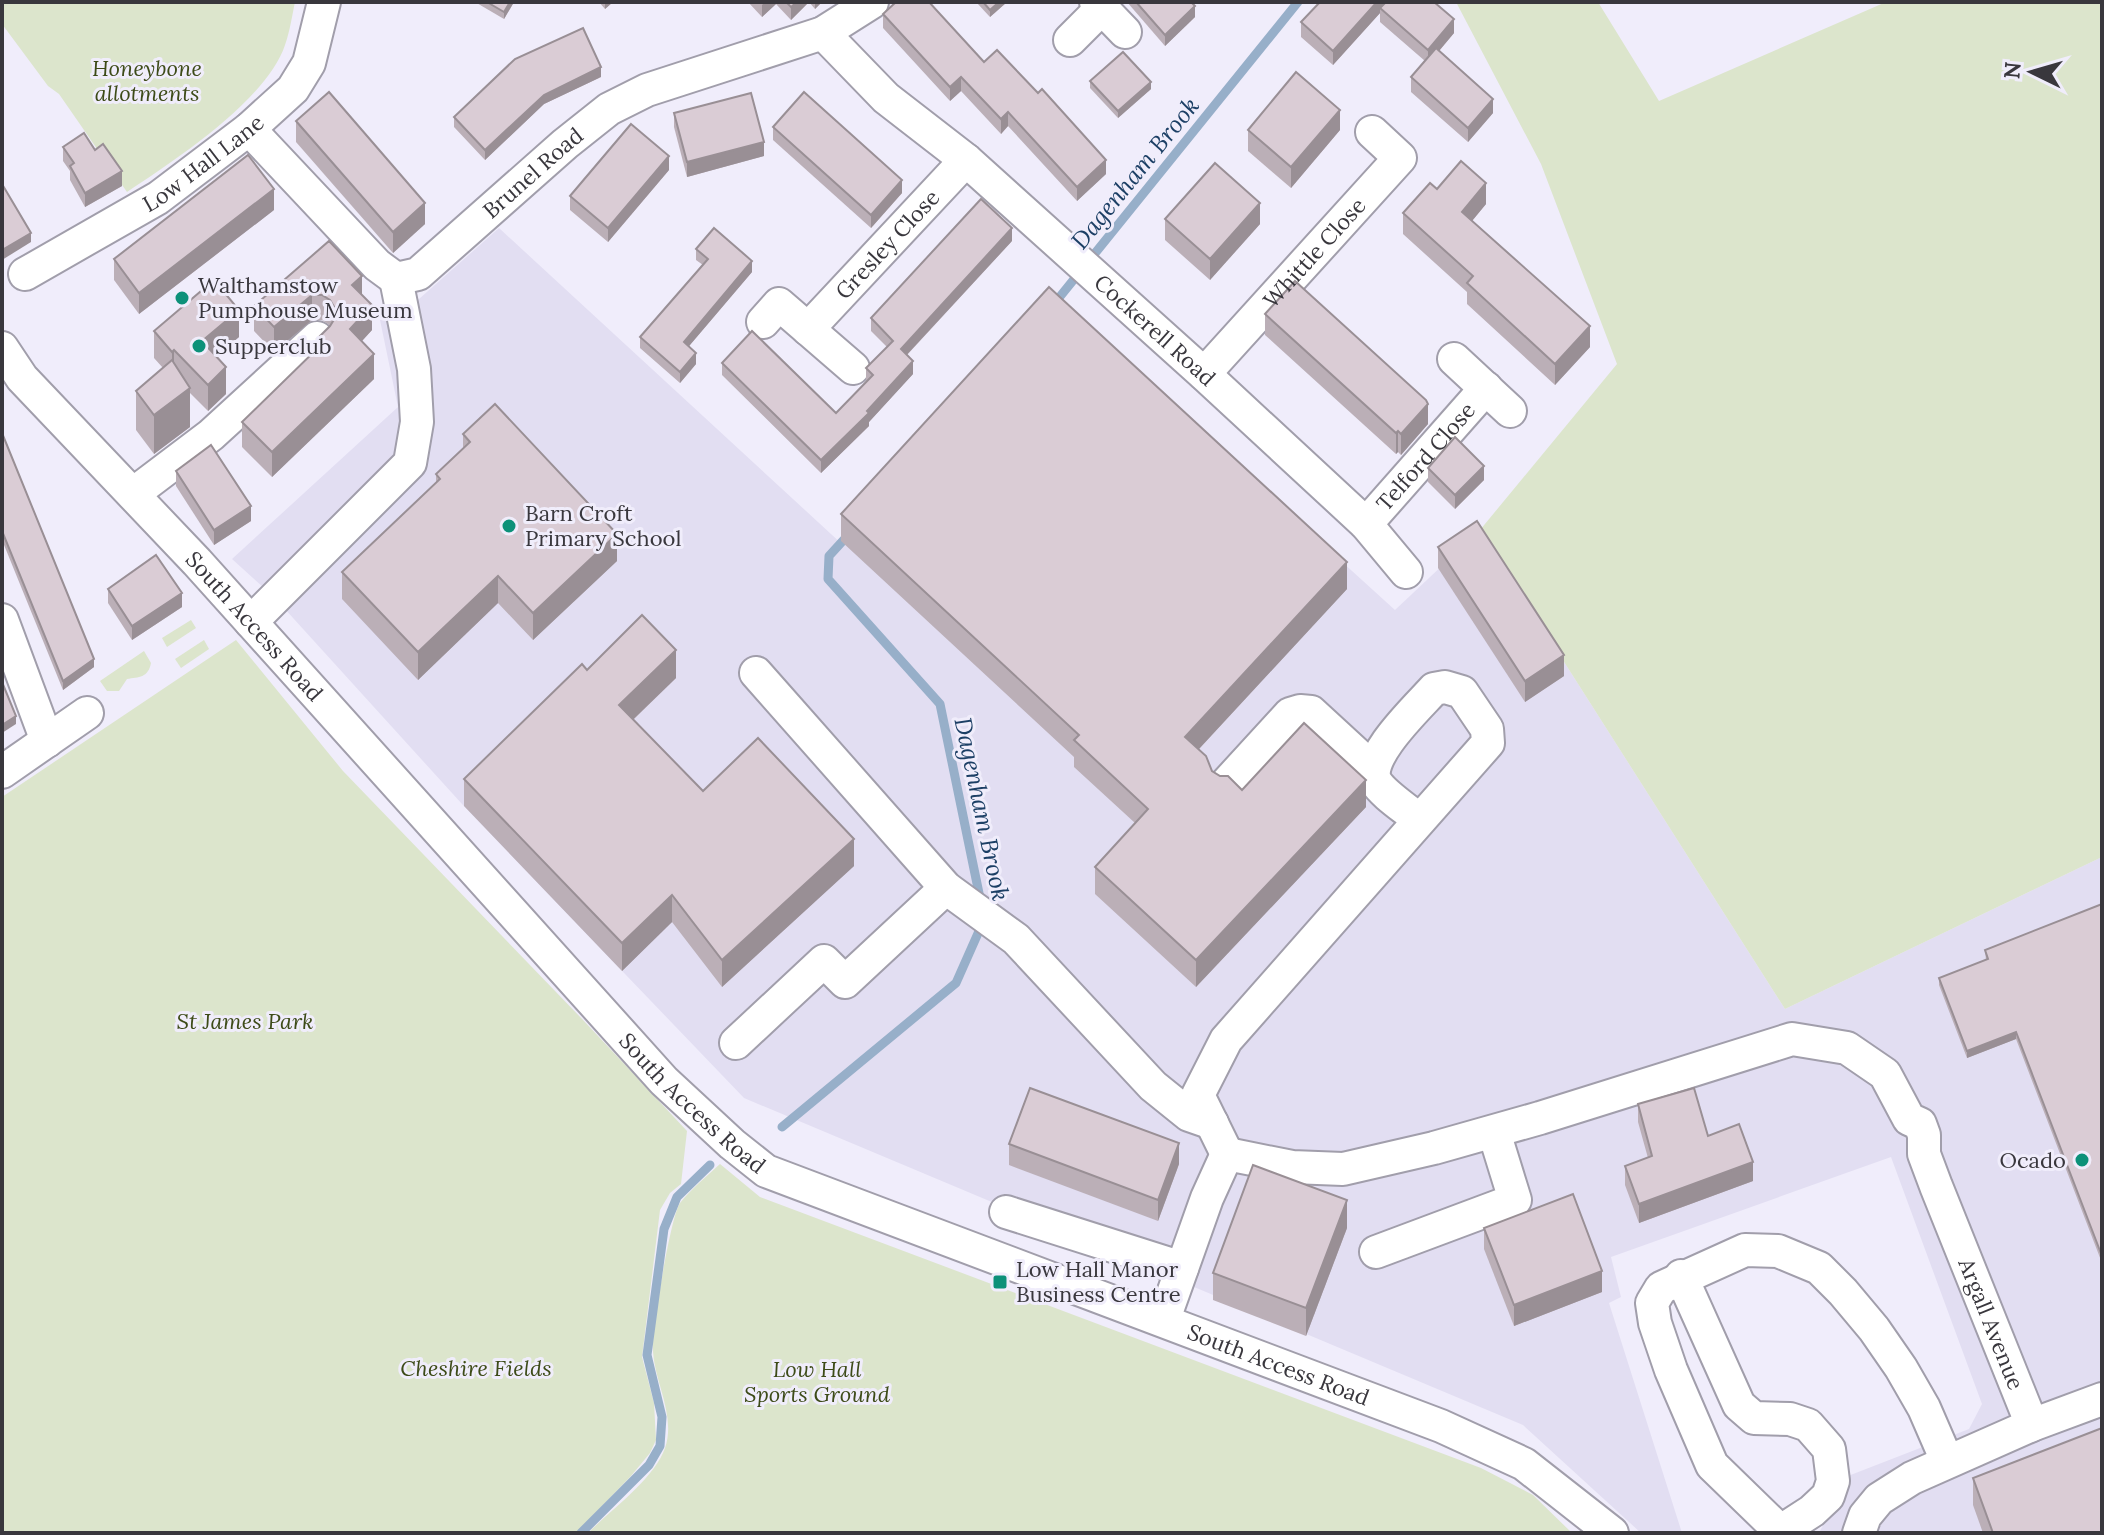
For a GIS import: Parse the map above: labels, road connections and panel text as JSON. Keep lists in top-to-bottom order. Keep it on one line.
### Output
{"streets":{"street":["Low Hall Lane","Brunel Road","Gresley Close","Whittle Close","Cockerell Road","Telford Close","South Access Road","Argall Avenue"]},"crossings":[["Brunel Road","Cockerell Road"],["Gresley Close","Cockerell Road"],["Whittle Close","Cockerell Road"],["Cockerell Road","Telford Close"]],"water":["Dagenham Brook"],"parks":["Honeybone allotments","St James Park","Cheshire Fields","Low Hall Sports Ground"],"places":{"other":["Walthamstow Pumphouse Museum","Supperclub","Barn Croft Primary School","Ocado"],"transit":["Low Hall Manor Business Centre"]},"north":"left"}
